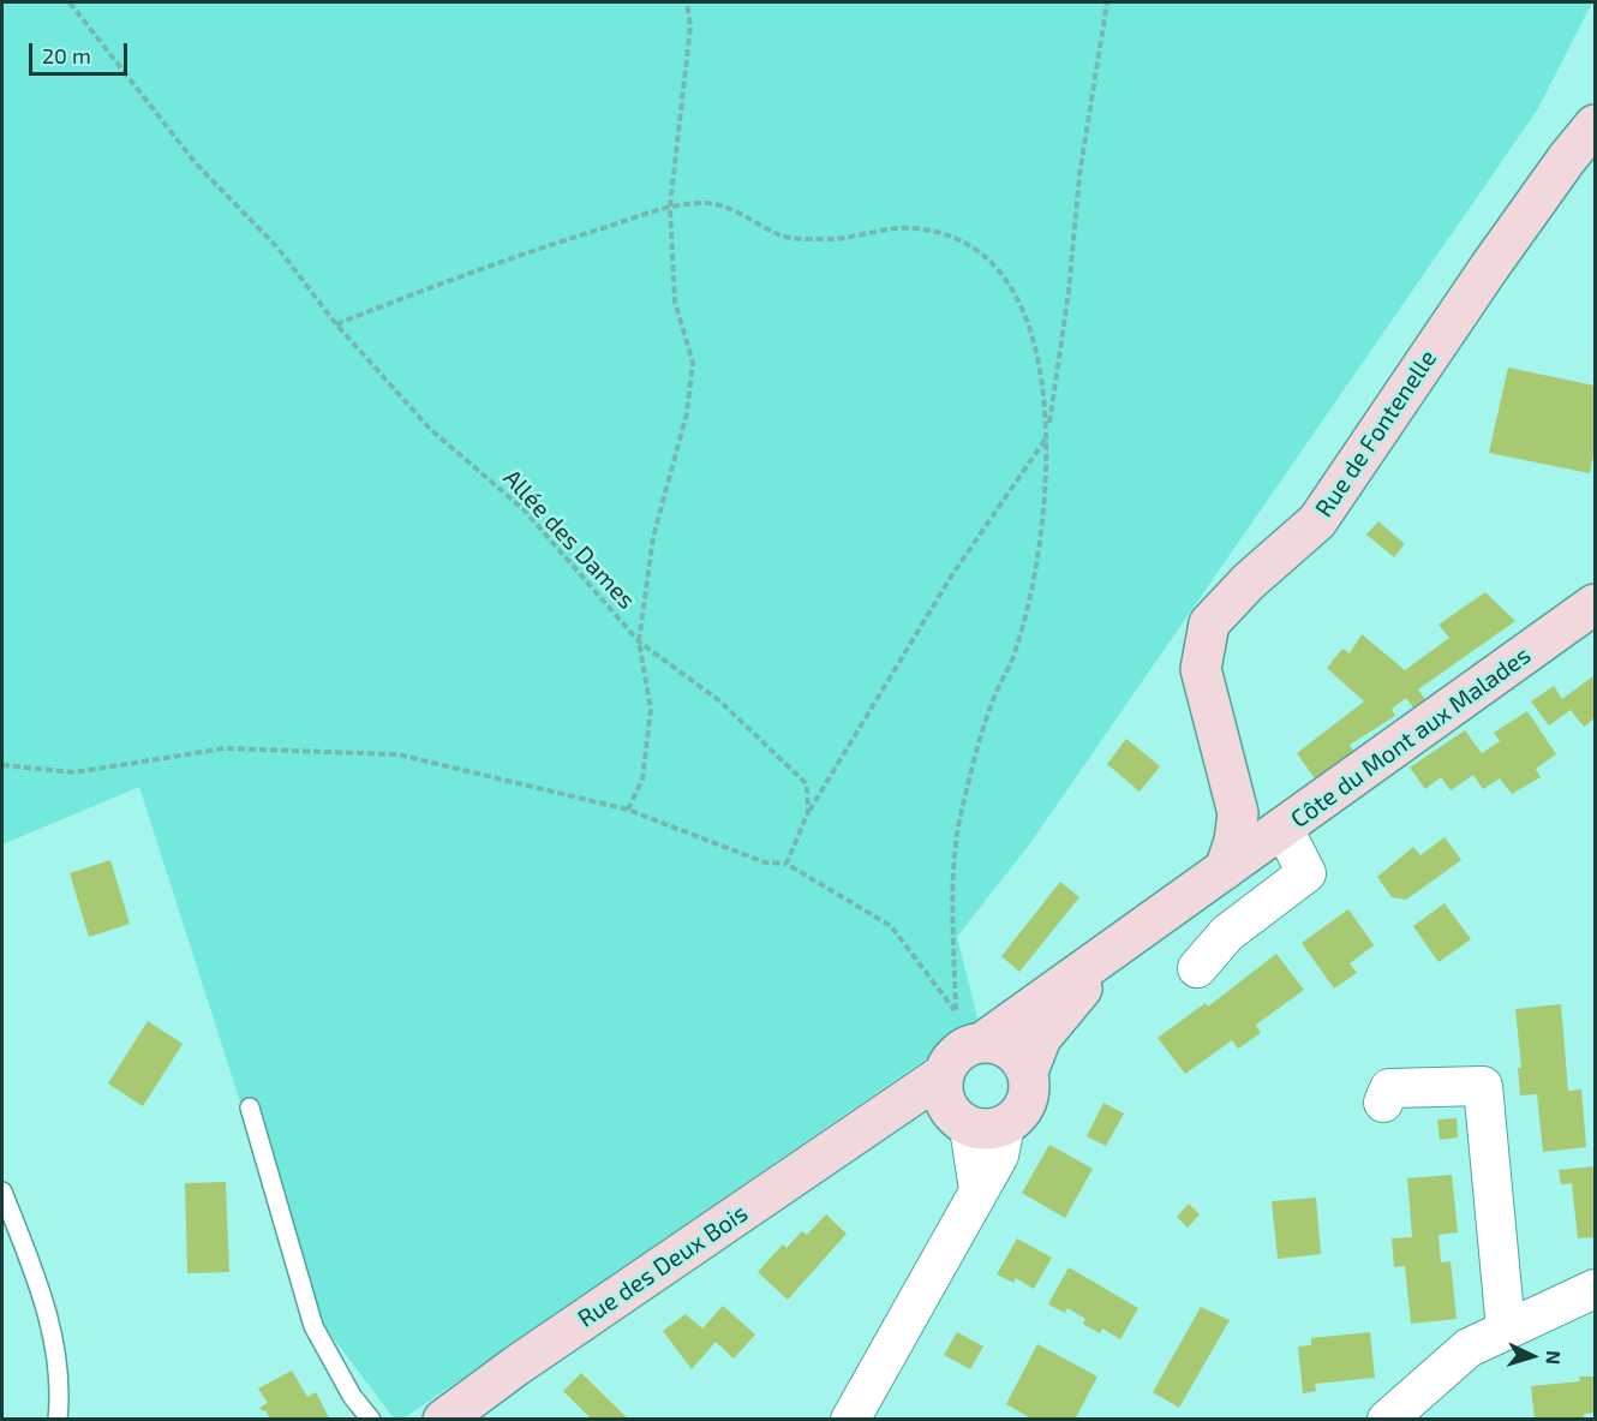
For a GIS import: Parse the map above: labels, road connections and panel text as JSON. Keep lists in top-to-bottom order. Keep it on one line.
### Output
{"streets":{"street":["Rue de Fontenelle","Côte du Mont aux Malades","Rue des Deux Bois"],"path":["Allée des Dames"]},"crossings":[["Rue de Fontenelle","Côte du Mont aux Malades"]],"scale_bar":"20 m","north":"right"}
